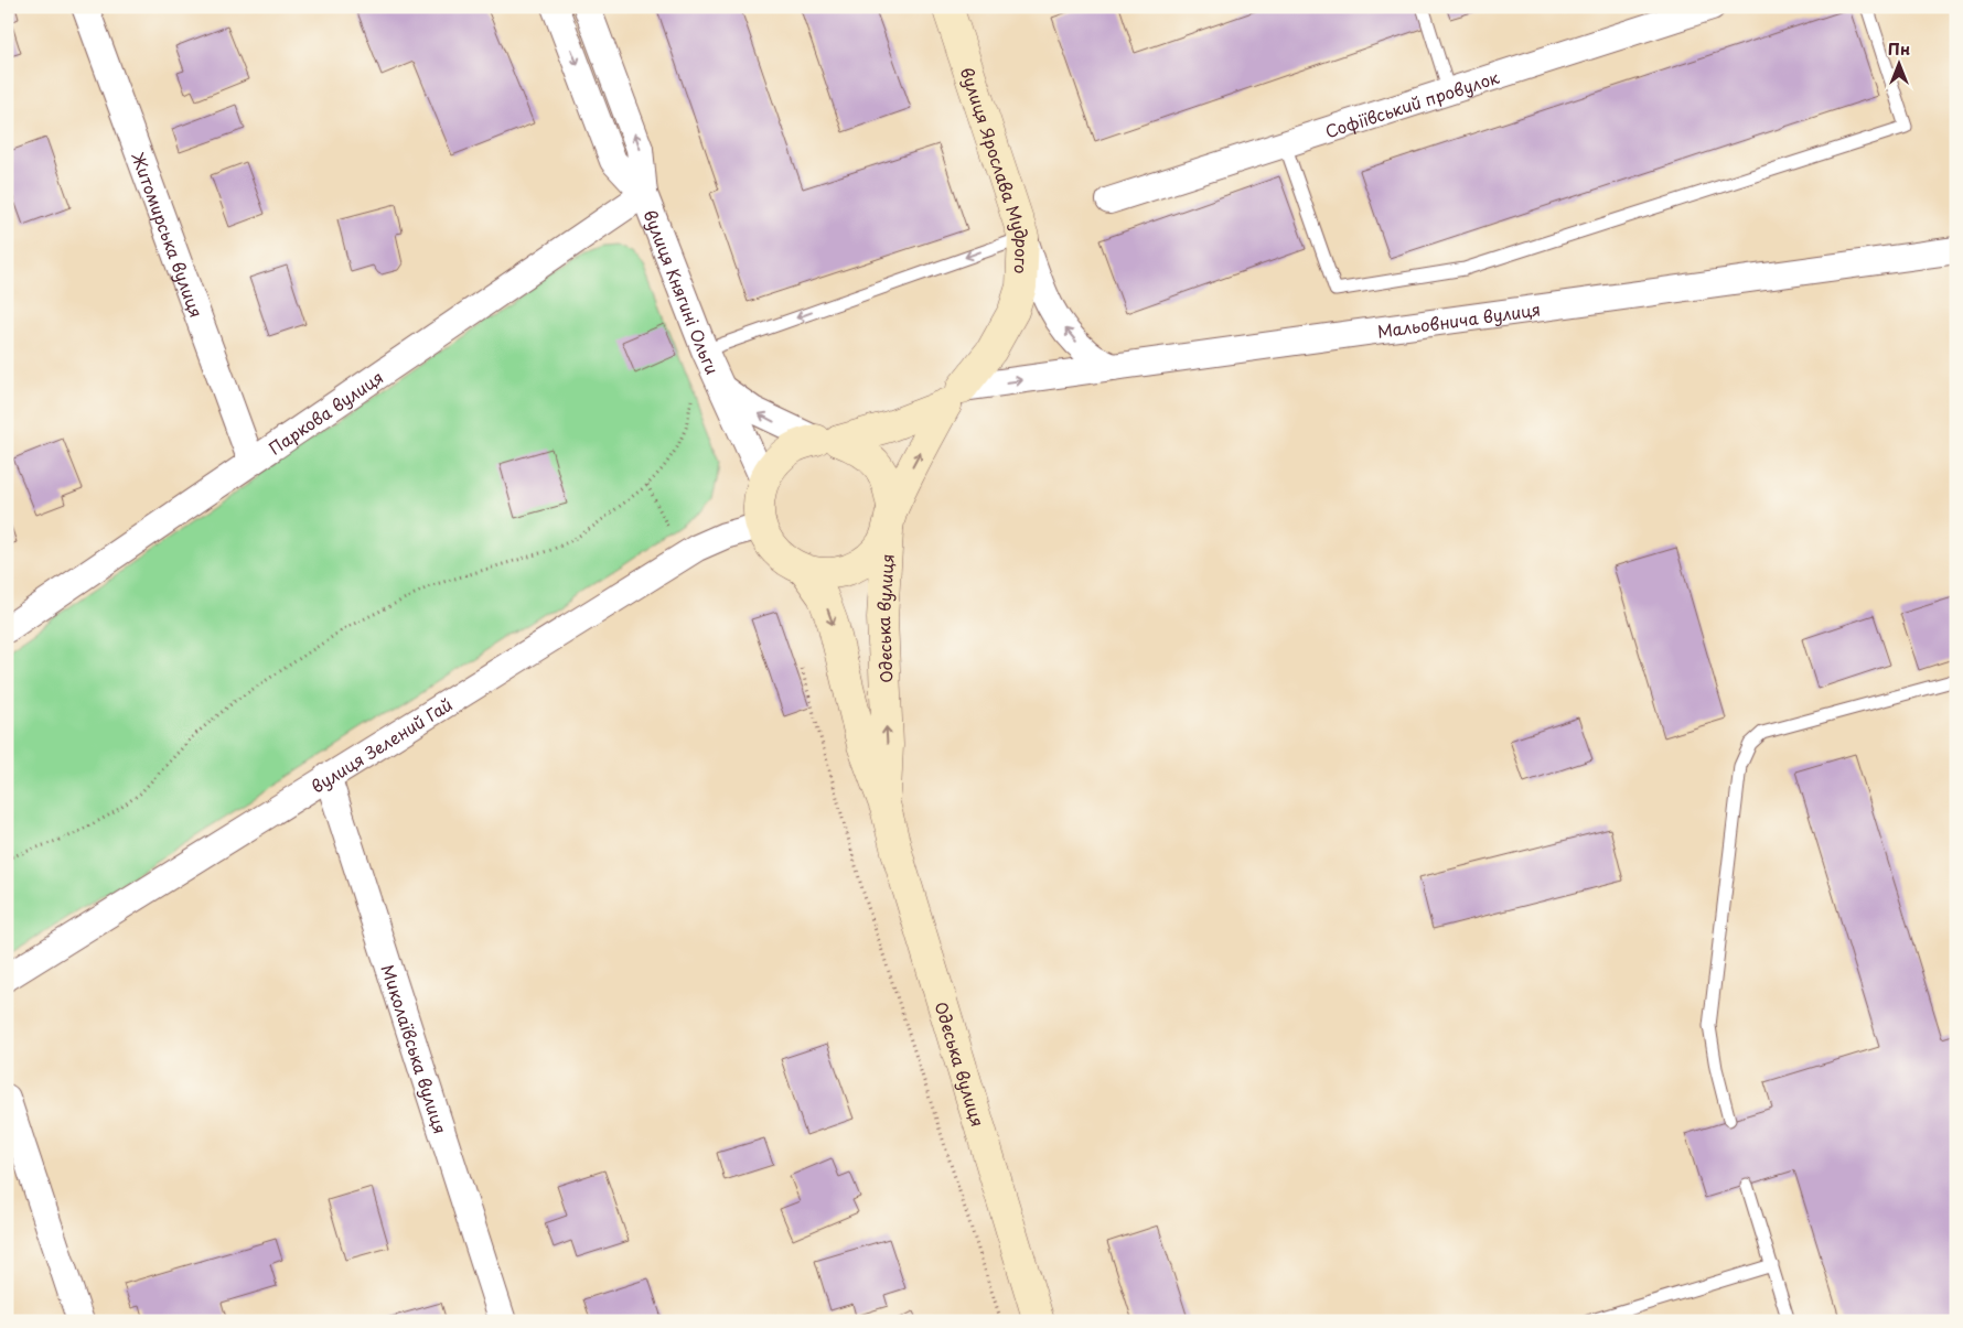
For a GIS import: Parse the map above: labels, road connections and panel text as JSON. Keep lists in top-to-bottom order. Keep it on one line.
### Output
{"streets":{"main road":["вулиця Ярослава Мудрого","Одеська вулиця"],"street":["Софіївський провулок","Житомирська вулиця","вулиця Княгині Ольги","Мальовнича вулиця","Паркова вулиця","вулиця Зелений Гай","Миколаївська вулиця"]},"crossings":[["вулиця Ярослава Мудрого","Мальовнича вулиця"],["Житомирська вулиця","Паркова вулиця"],["вулиця Княгині Ольги","Паркова вулиця"],["вулиця Княгині Ольги","Одеська вулиця"],["вулиця Княгині Ольги","вулиця Зелений Гай"],["Одеська вулиця","вулиця Зелений Гай"],["вулиця Зелений Гай","Миколаївська вулиця"]],"north":"top"}
